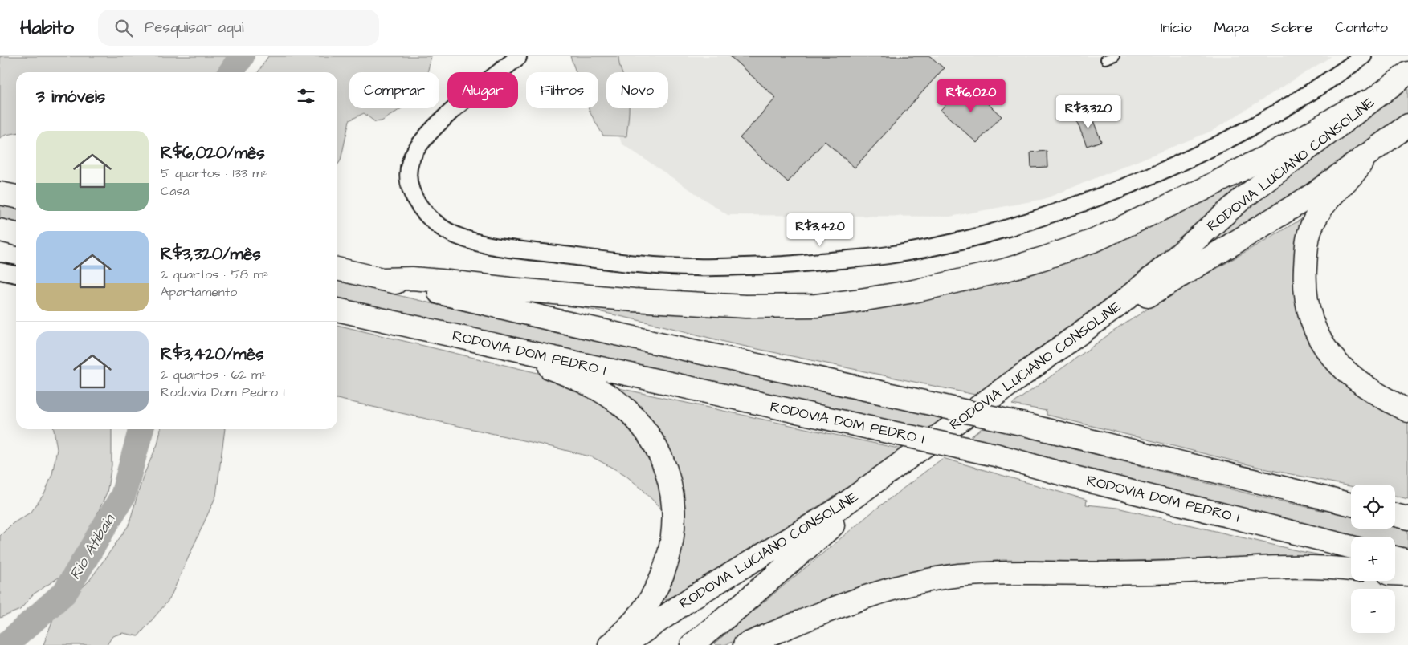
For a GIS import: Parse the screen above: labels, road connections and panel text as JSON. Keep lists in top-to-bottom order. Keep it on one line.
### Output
{"streets":{"highway":["RODOVIA LUCIANO CONSOLINE","RODOVIA DOM PEDRO I"]},"water":["Rio Atibaia"],"page":{"header":"Habito","search":"Pesquisar aqui","nav":["Início","Mapa","Sobre","Contato"],"chip":["Comprar","Alugar","Filtros","Novo"],"heading":"3 imóveis","price":["R$6,020","R$3,320","R$3,420"],"list":[{"name":"R$6,020/mês","note":"5 quartos · 133 m² · Casa"},{"name":"R$3,320/mês","note":"2 quartos · 58 m² · Apartamento"},{"name":"R$3,420/mês","note":"2 quartos · 62 m² · Rodovia Dom Pedro I"}],"map_buttons":["+","−"]}}
